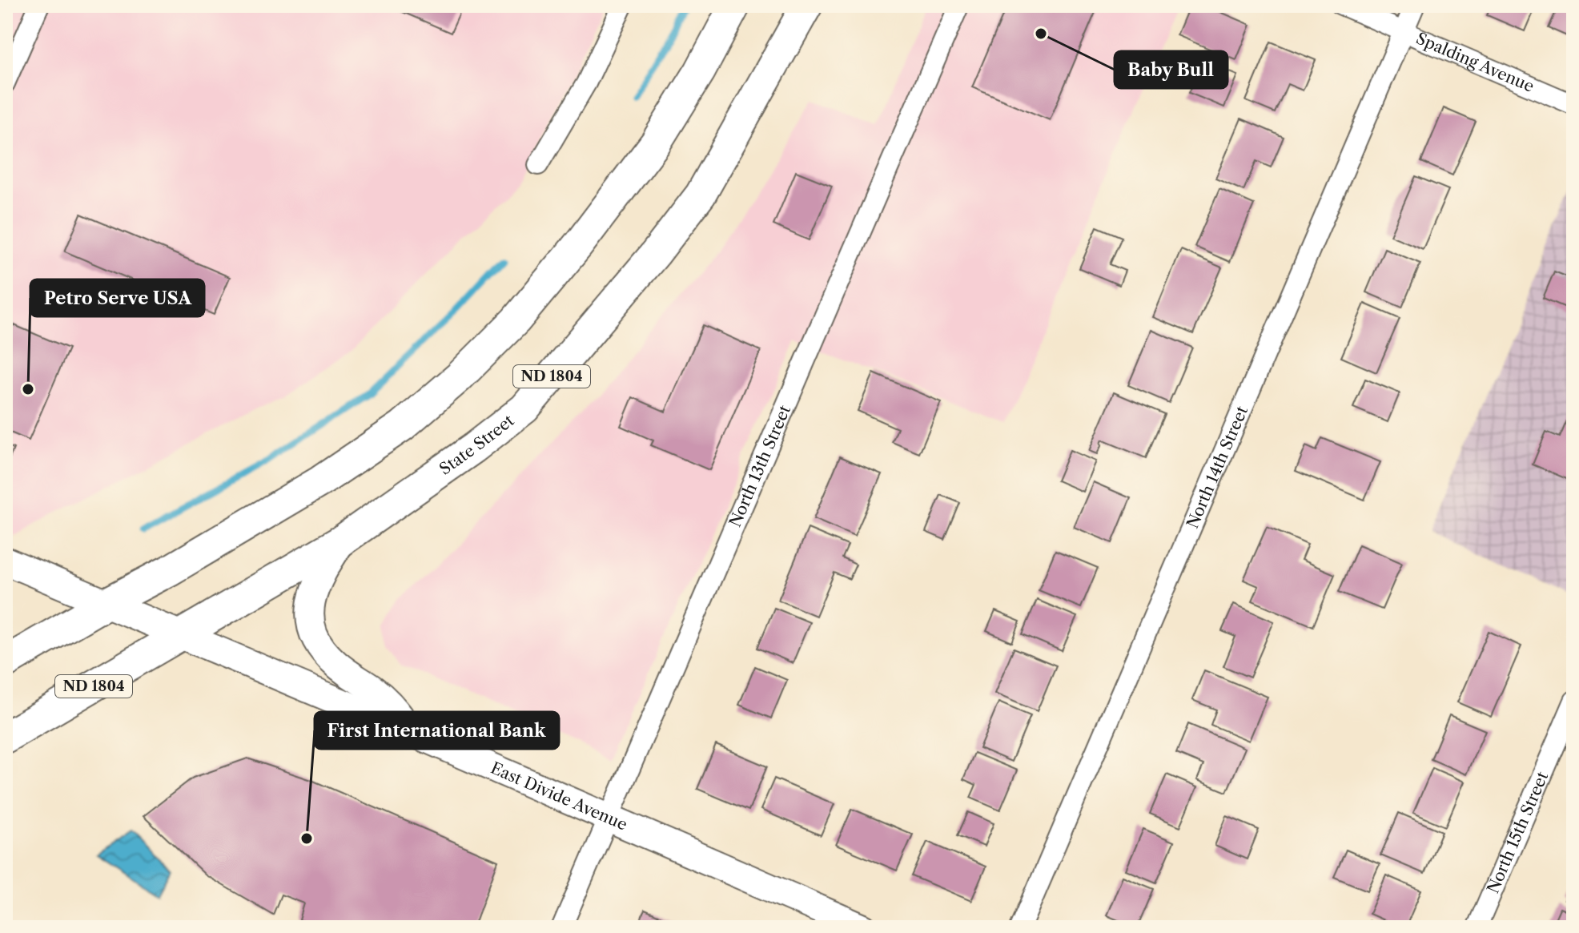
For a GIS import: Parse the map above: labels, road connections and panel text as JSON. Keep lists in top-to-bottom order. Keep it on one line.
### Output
{"streets":{"main road":["ND 1804","State Street"],"street":["Spalding Avenue","North 13th Street","North 14th Street","East Divide Avenue","North 15th Street"]},"crossings":[["Spalding Avenue","North 14th Street"],["State Street","East Divide Avenue"],["North 13th Street","East Divide Avenue"]],"places":["Baby Bull","Petro Serve USA","First International Bank"]}
